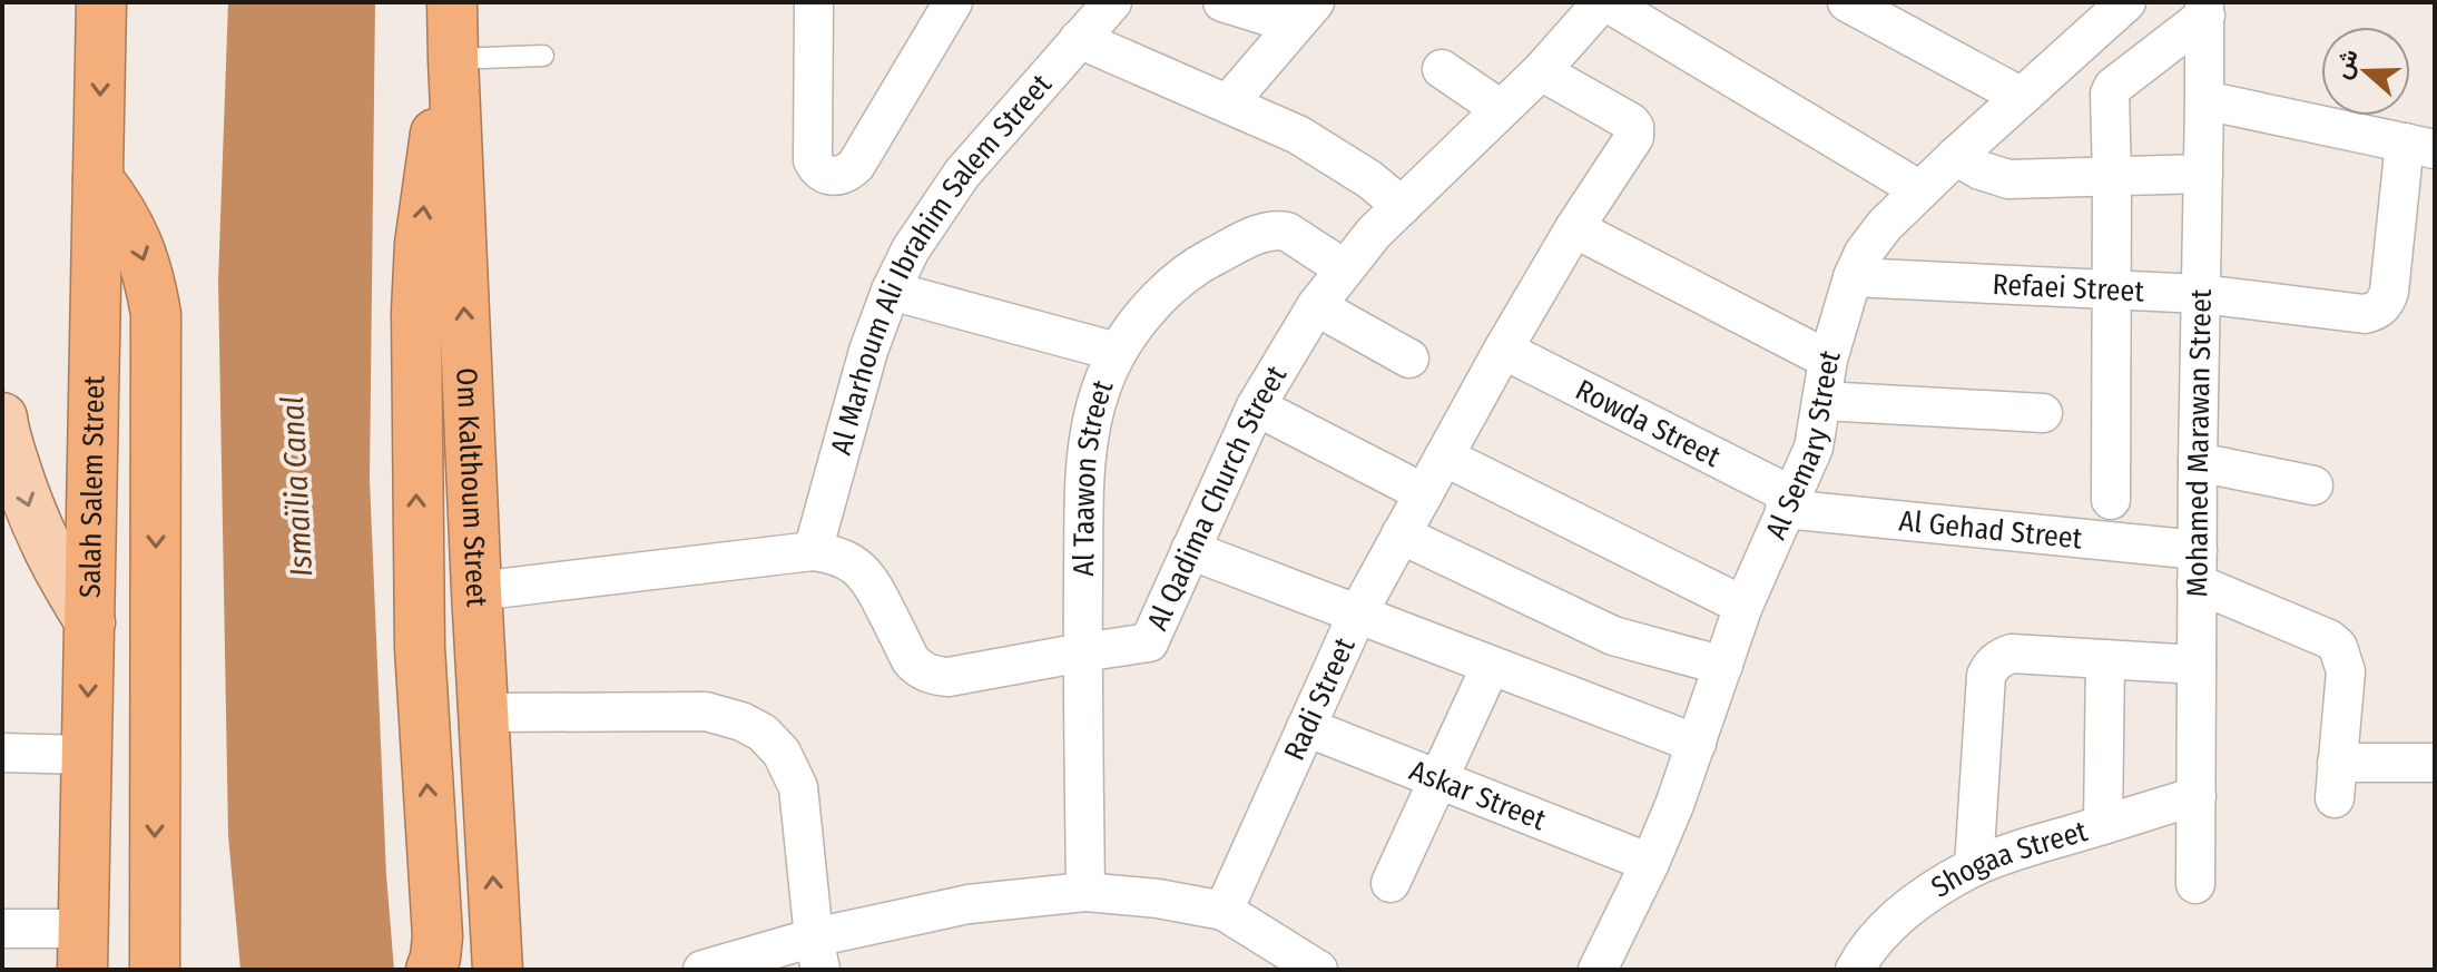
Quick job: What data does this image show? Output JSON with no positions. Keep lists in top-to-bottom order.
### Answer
{
  "streets": {
    "highway": ["Salah Salem Street", "Om Kalthoum Street"],
    "street": [
      "Al Marhoum Ali Ibrahim Salem Street",
      "Refaei Street",
      "Rowda Street",
      "Mohamed Marawan Street",
      "Al Semary Street",
      "Al Taawon Street",
      "Al Qadima Church Street",
      "Al Gehad Street",
      "Radi Street",
      "Askar Street",
      "Shogaa Street"
    ]
  },
  "crossings": [
    ["Al Marhoum Ali Ibrahim Salem Street", "Al Qadima Church Street"],
    ["Refaei Street", "Mohamed Marawan Street"],
    ["Refaei Street", "Al Semary Street"],
    ["Rowda Street", "Al Semary Street"],
    ["Rowda Street", "Al Gehad Street"],
    ["Rowda Street", "Radi Street"],
    ["Mohamed Marawan Street", "Al Gehad Street"],
    ["Mohamed Marawan Street", "Shogaa Street"],
    ["Al Semary Street", "Al Gehad Street"],
    ["Al Semary Street", "Askar Street"],
    ["Al Taawon Street", "Al Qadima Church Street"],
    ["Om Kalthoum Street", "Al Qadima Church Street"],
    ["Al Qadima Church Street", "Radi Street"],
    ["Radi Street", "Askar Street"]
  ],
  "water": ["Ismaïlia Canal"],
  "north": "left"
}
